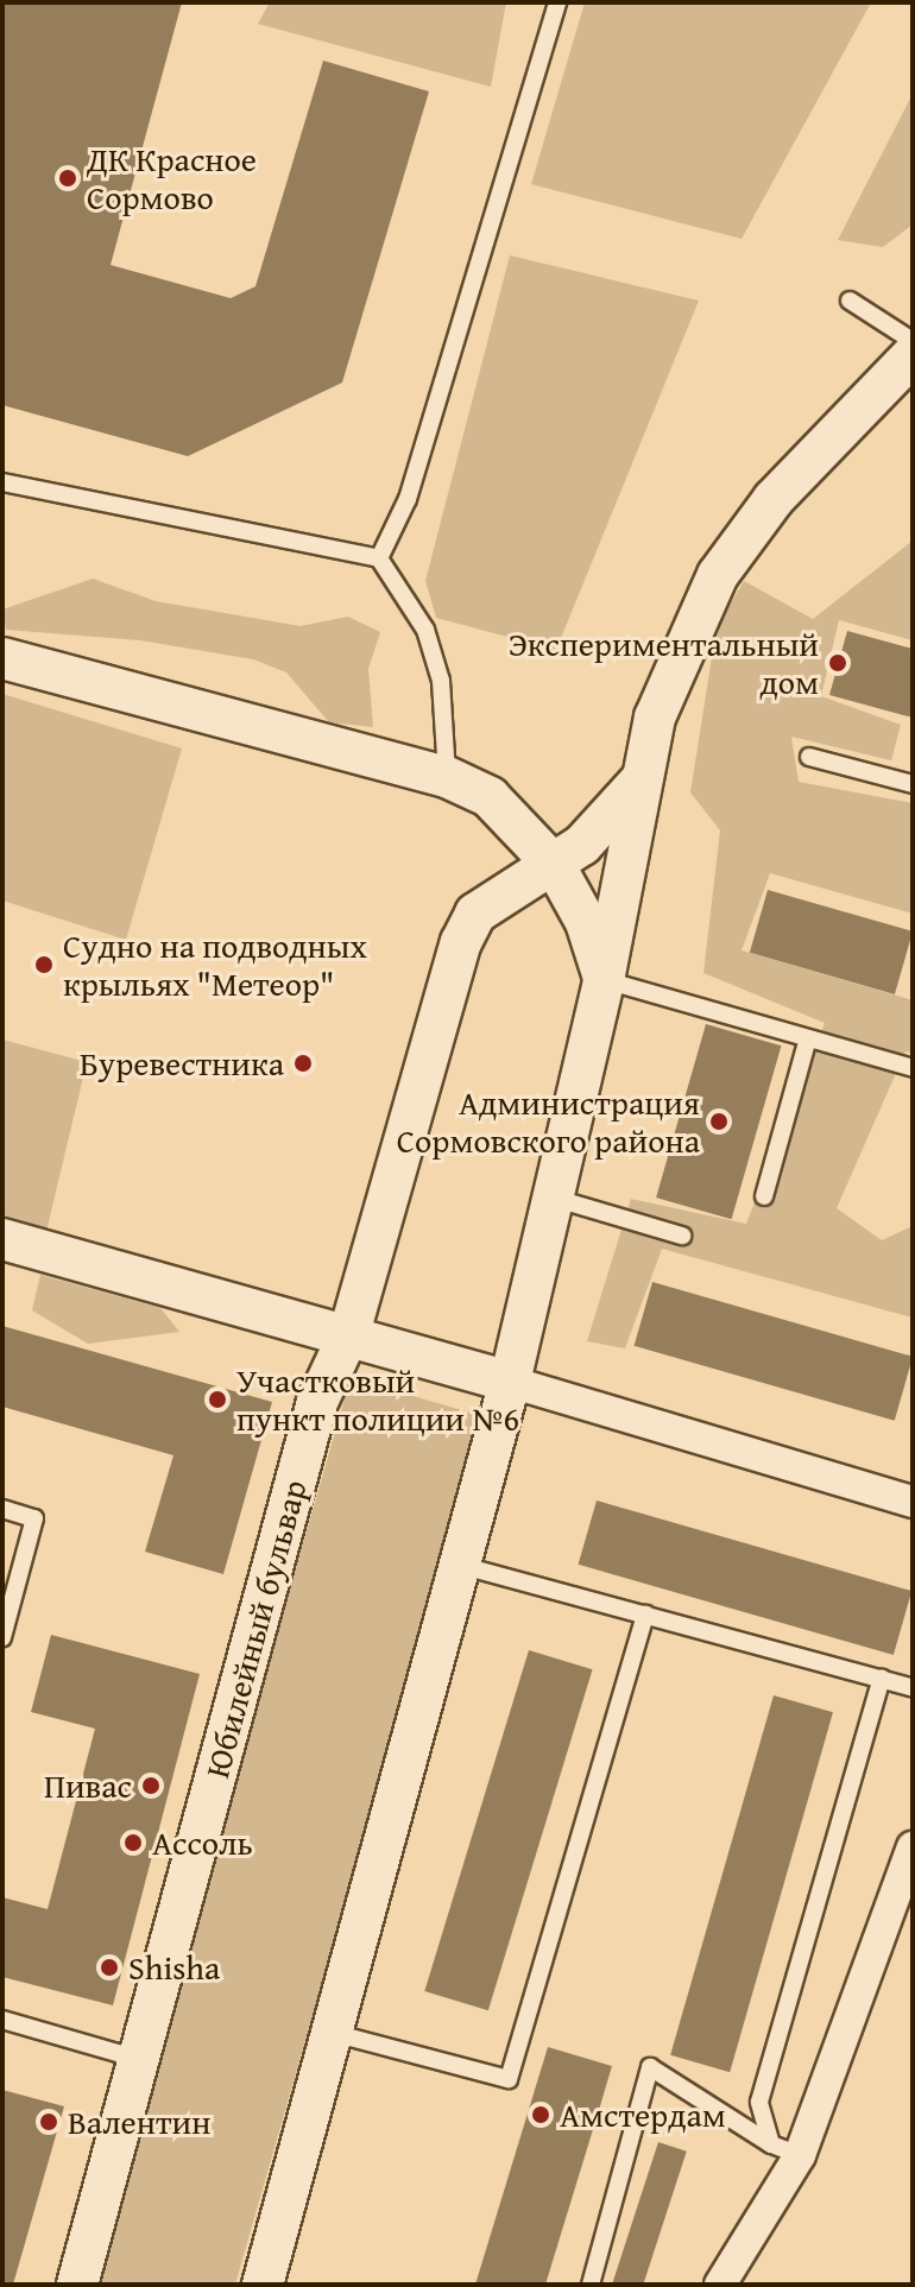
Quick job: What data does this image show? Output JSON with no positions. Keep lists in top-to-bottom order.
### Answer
{
  "streets": {
    "street": ["Юбилейный бульвар"]
  },
  "places": [
    "ДК Красное Сормово",
    "Экспериментальный дом",
    "Судно на подводных крыльях \"Метеор\"",
    "Буревестника",
    "Администрация Сормовского района",
    "Участковый пункт полиции №6",
    "Пивас",
    "Ассоль",
    "Shisha",
    "Амстердам",
    "Валентин"
  ]
}
